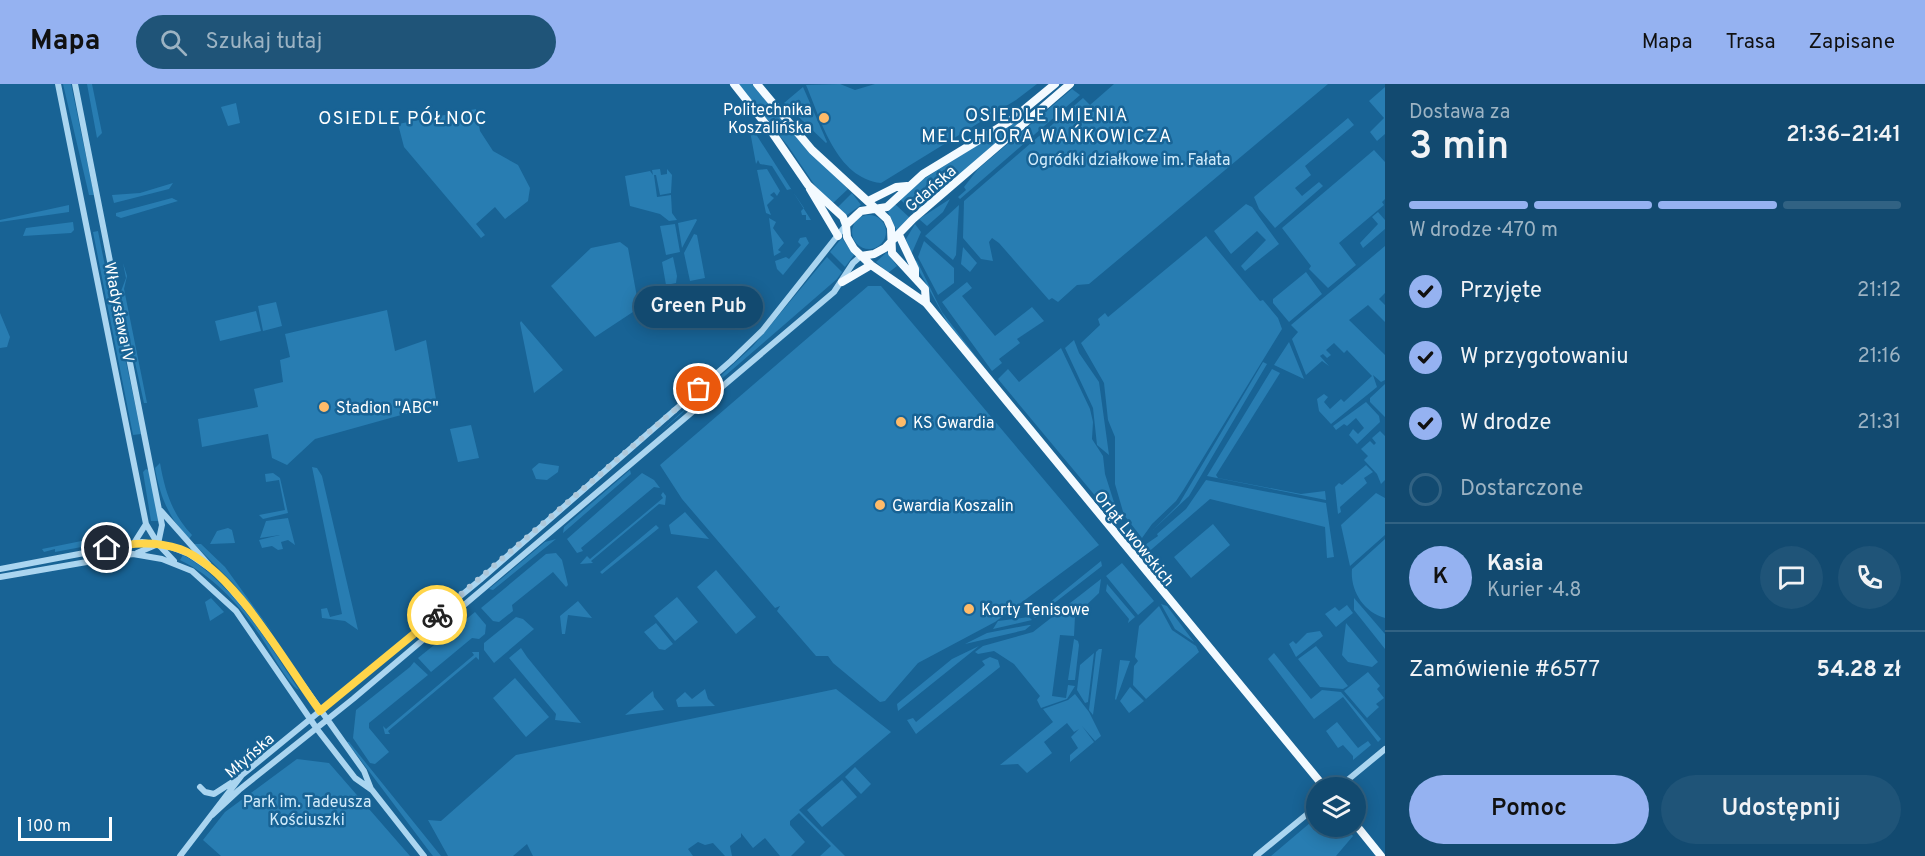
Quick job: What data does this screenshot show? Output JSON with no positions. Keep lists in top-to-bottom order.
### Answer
{
  "streets": {
    "main road": ["Gdańska", "Orląt Lwowskich"],
    "street": ["Władysława IV", "Młyńska"]
  },
  "crossings": [
    ["Gdańska", "Orląt Lwowskich"],
    ["Gdańska", "Młyńska"],
    ["Orląt Lwowskich", "Młyńska"]
  ],
  "districts": ["OSIEDLE IMIENIA MELCHIORA WAŃKOWICZA", "OSIEDLE PÓŁNOC"],
  "parks": ["Ogródki działkowe im. Fałata", "Park im. Tadeusza Kościuszki"],
  "places": [
    "Politechnika Koszalińska",
    "Green Pub",
    "Stadion \"ABC\"",
    "KS Gwardia",
    "Gwardia Koszalin",
    "Korty Tenisowe"
  ],
  "scale_bar": "100 m",
  "page": {
    "header": "Mapa",
    "search": "Szukaj tutaj",
    "nav": ["Mapa", "Trasa", "Zapisane"],
    "heading": ["3 min", "Dostawa za", "21:36–21:41"],
    "panel": [
      "Kasia",
      "Kurier · 4.8",
      "Zamówienie #6577",
      "54.28 zł"
    ],
    "bar": "W drodze · 470 m",
    "list": [
      ["Przyjęte", "21:12"],
      ["W przygotowaniu", "21:16"],
      ["W drodze", "21:31"],
      "Dostarczone"
    ],
    "bubble": "Green Pub",
    "round": "K",
    "buttons": ["Pomoc", "Udostępnij"],
    "scale": "100 m"
  }
}
